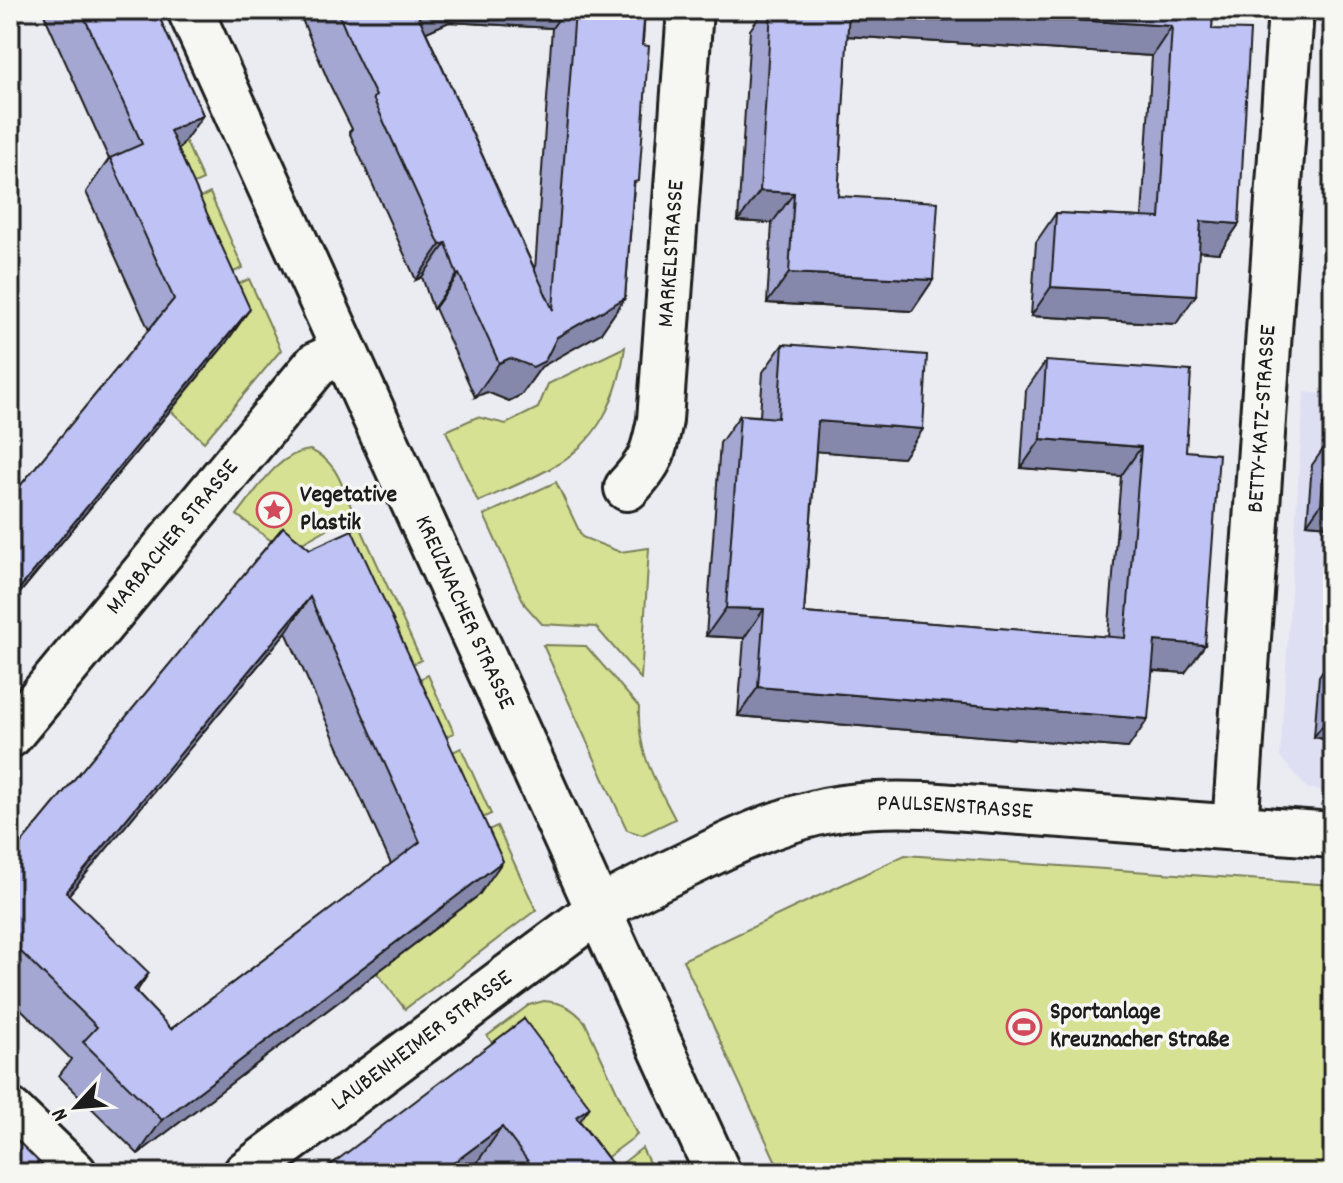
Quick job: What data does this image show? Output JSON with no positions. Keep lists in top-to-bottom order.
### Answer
{
  "streets": {
    "street": [
      "MARKELSTRASSE",
      "BETTY-KATZ-STRASSE",
      "MARBACHER STRASSE",
      "KREUZNACHER STRASSE",
      "PAULSENSTRASSE",
      "LAUBENHEIMER STRASSE"
    ]
  },
  "crossings": [
    ["BETTY-KATZ-STRASSE", "PAULSENSTRASSE"],
    ["MARBACHER STRASSE", "KREUZNACHER STRASSE"],
    ["KREUZNACHER STRASSE", "PAULSENSTRASSE"],
    ["KREUZNACHER STRASSE", "LAUBENHEIMER STRASSE"],
    ["PAULSENSTRASSE", "LAUBENHEIMER STRASSE"]
  ],
  "places": {
    "place": ["Vegetative Plastik"],
    "sports": ["Sportanlage Kreuznacher Straße"]
  },
  "north": "bottom left"
}
